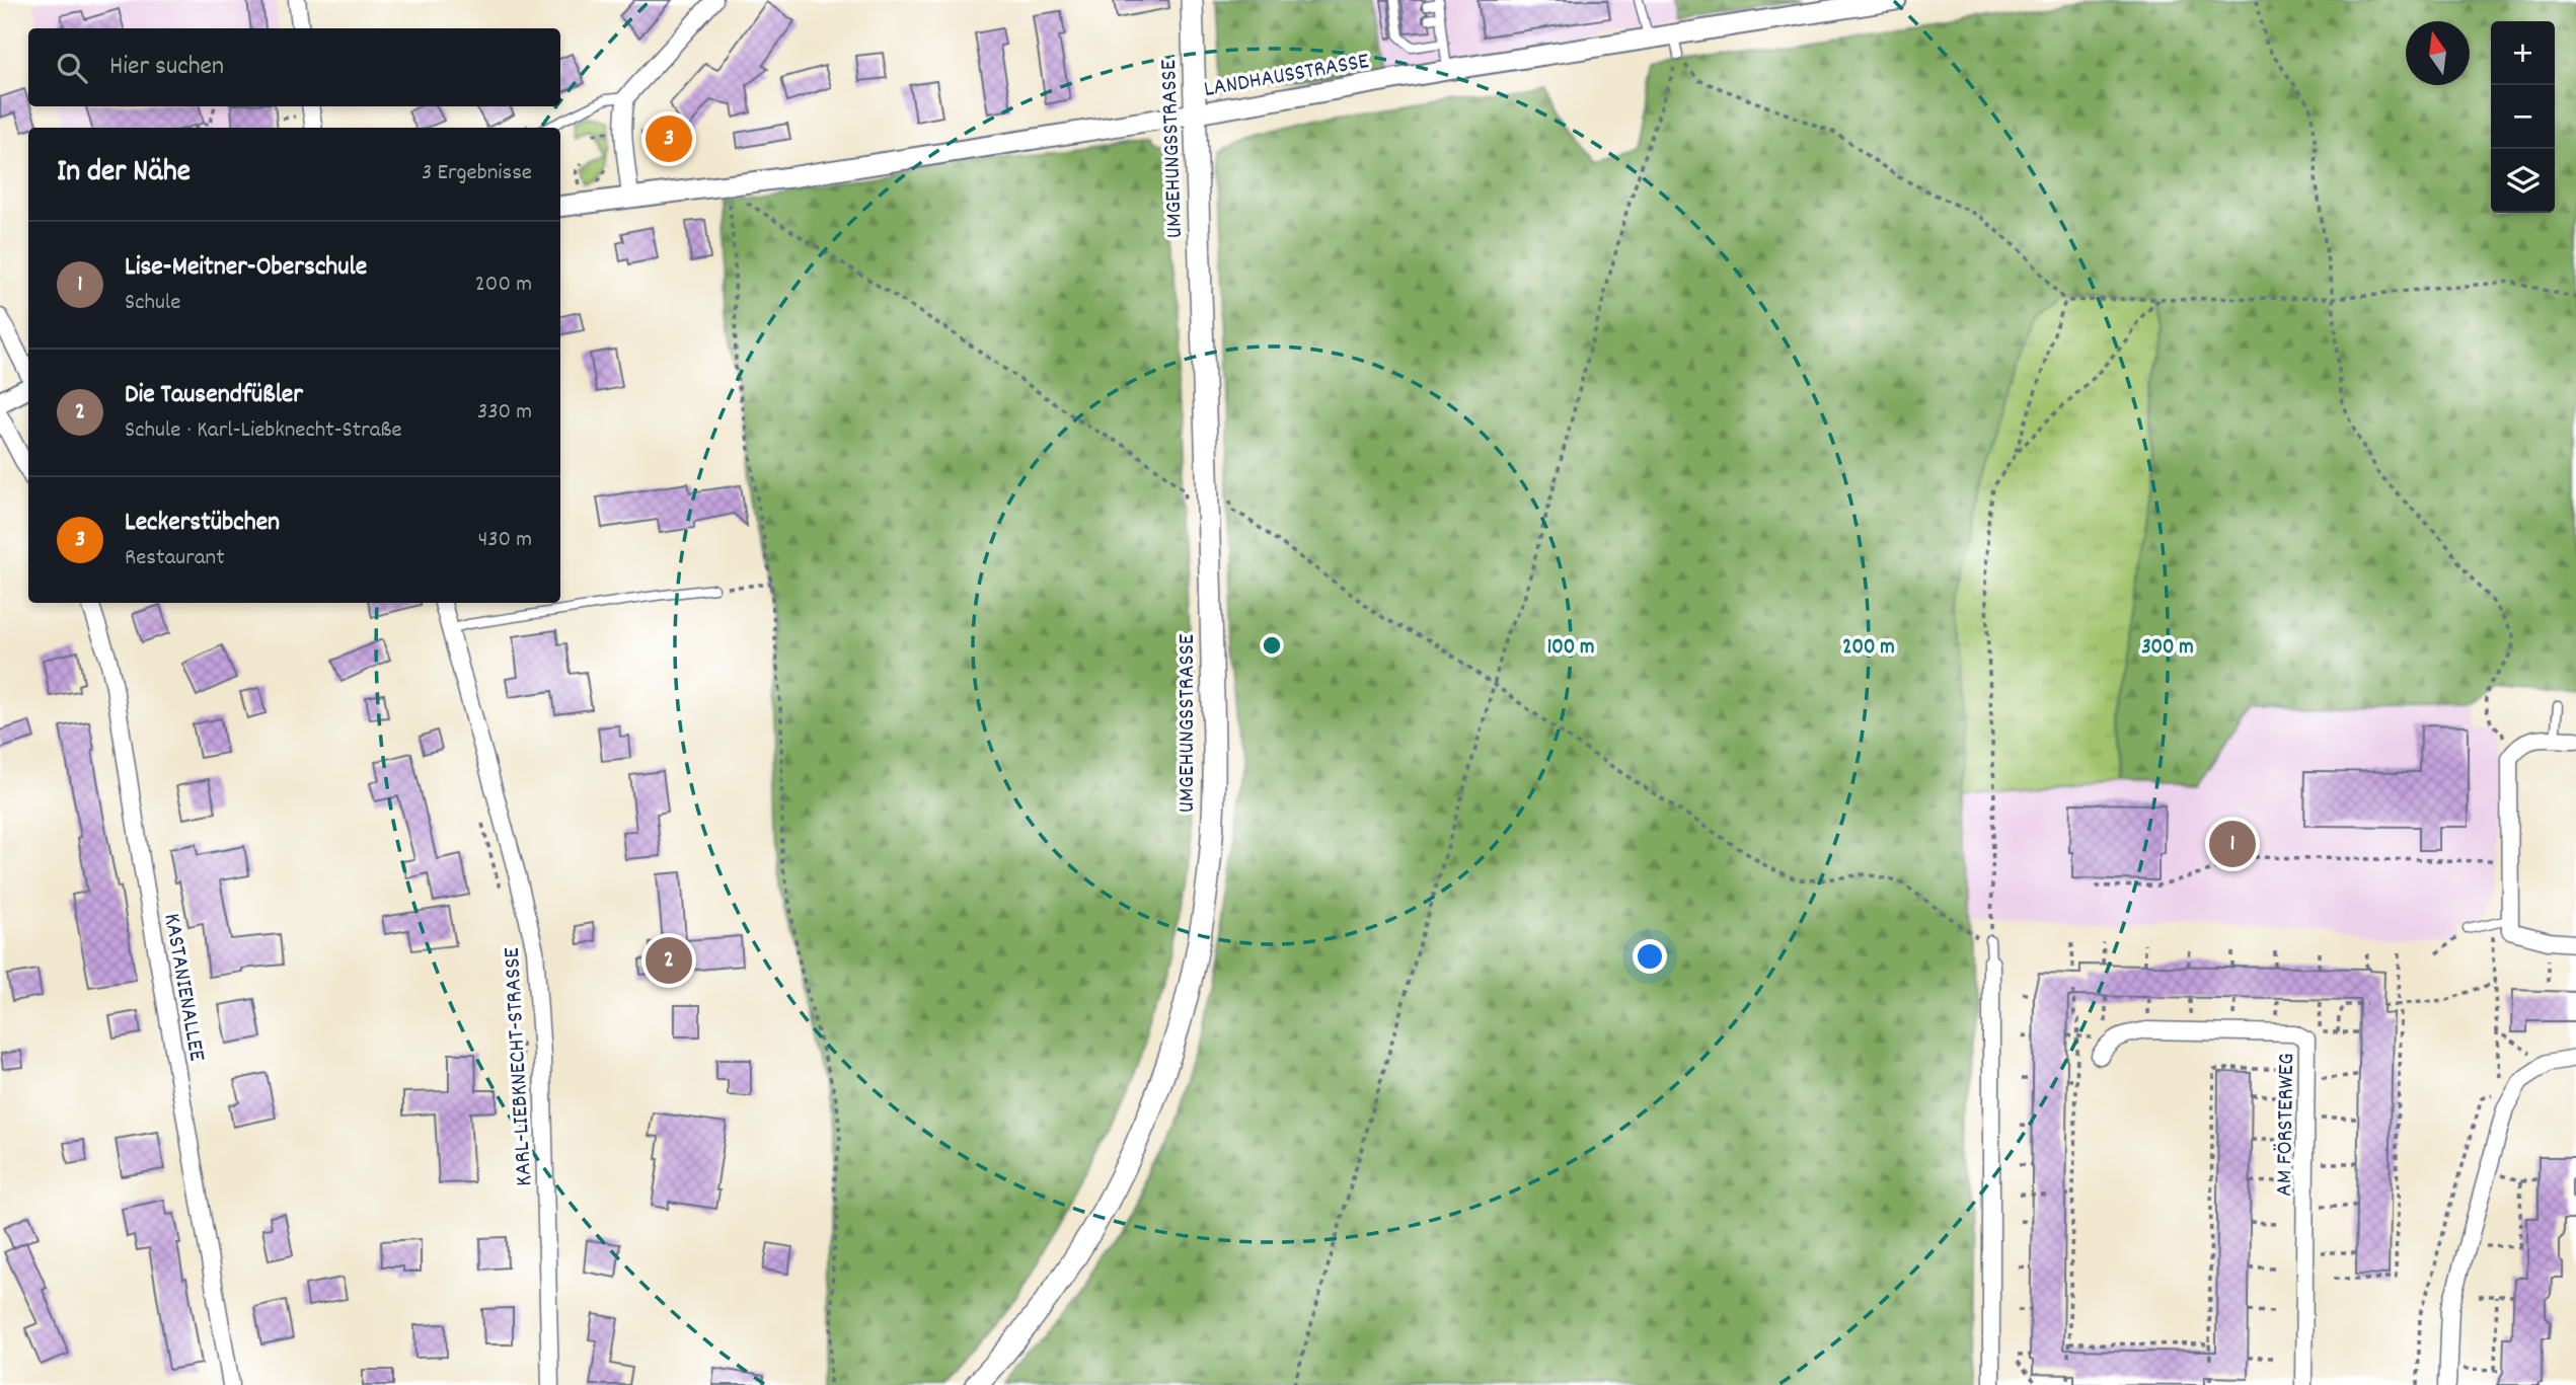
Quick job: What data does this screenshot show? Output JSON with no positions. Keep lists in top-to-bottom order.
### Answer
{
  "streets": {
    "main road": ["UMGEHUNGSSTRASSE"],
    "street": [
      "LANDHAUSSTRASSE",
      "KASTANIENALLEE",
      "KARL-LIEBKNECHT-STRASSE",
      "AM FÖRSTERWEG"
    ]
  },
  "crossings": [
    ["LANDHAUSSTRASSE", "UMGEHUNGSSTRASSE"]
  ],
  "north": "top",
  "page": {
    "map_buttons": ["+", "−"],
    "search": "Hier suchen",
    "pins": ["3", "1", "2"],
    "heading": ["In der Nähe", "3 Ergebnisse"],
    "list": [
      {
        "mark": "1",
        "name": "Lise-Meitner-Oberschule",
        "note": "Schule",
        "value": "200 m"
      },
      {
        "mark": "2",
        "name": "Die Tausendfüßler",
        "note": "Schule · Karl-Liebknecht-Straße",
        "value": "330 m"
      },
      {
        "mark": "3",
        "name": "Leckerstübchen",
        "note": "Restaurant",
        "value": "430 m"
      }
    ]
  },
  "rings": ["100 m", "200 m", "300 m"]
}
